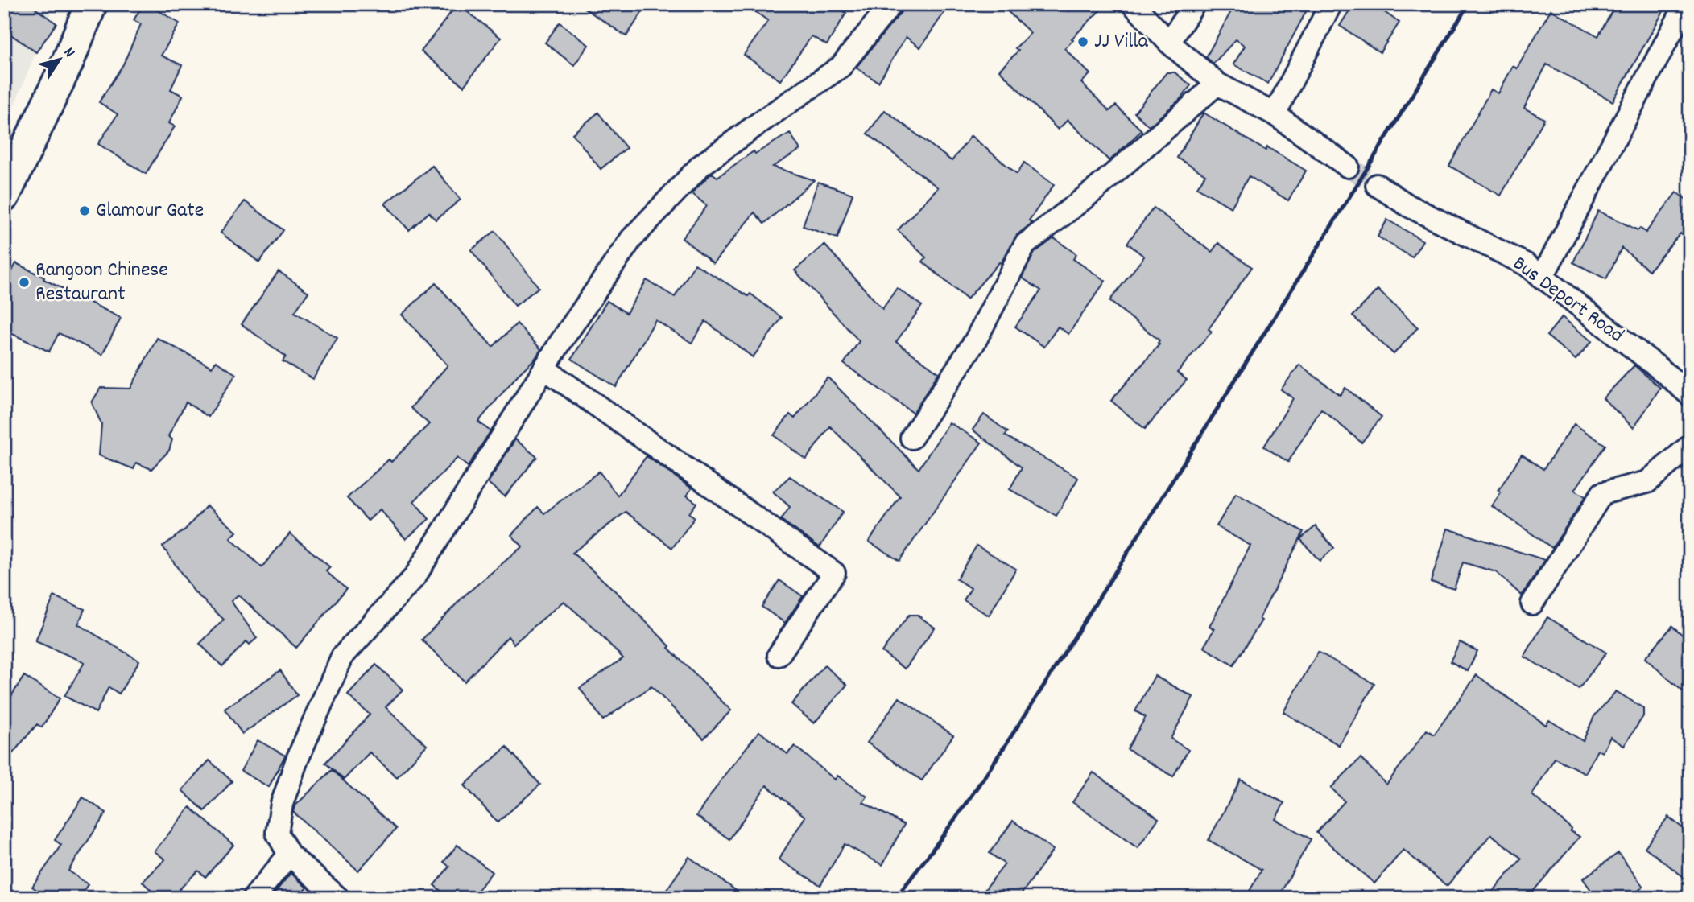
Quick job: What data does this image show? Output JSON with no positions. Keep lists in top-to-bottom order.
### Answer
{
  "streets": {
    "street": ["Bus Deport Road"]
  },
  "places": ["JJ Villa", "Glamour Gate", "Rangoon Chinese Restaurant"],
  "north": "top right"
}
